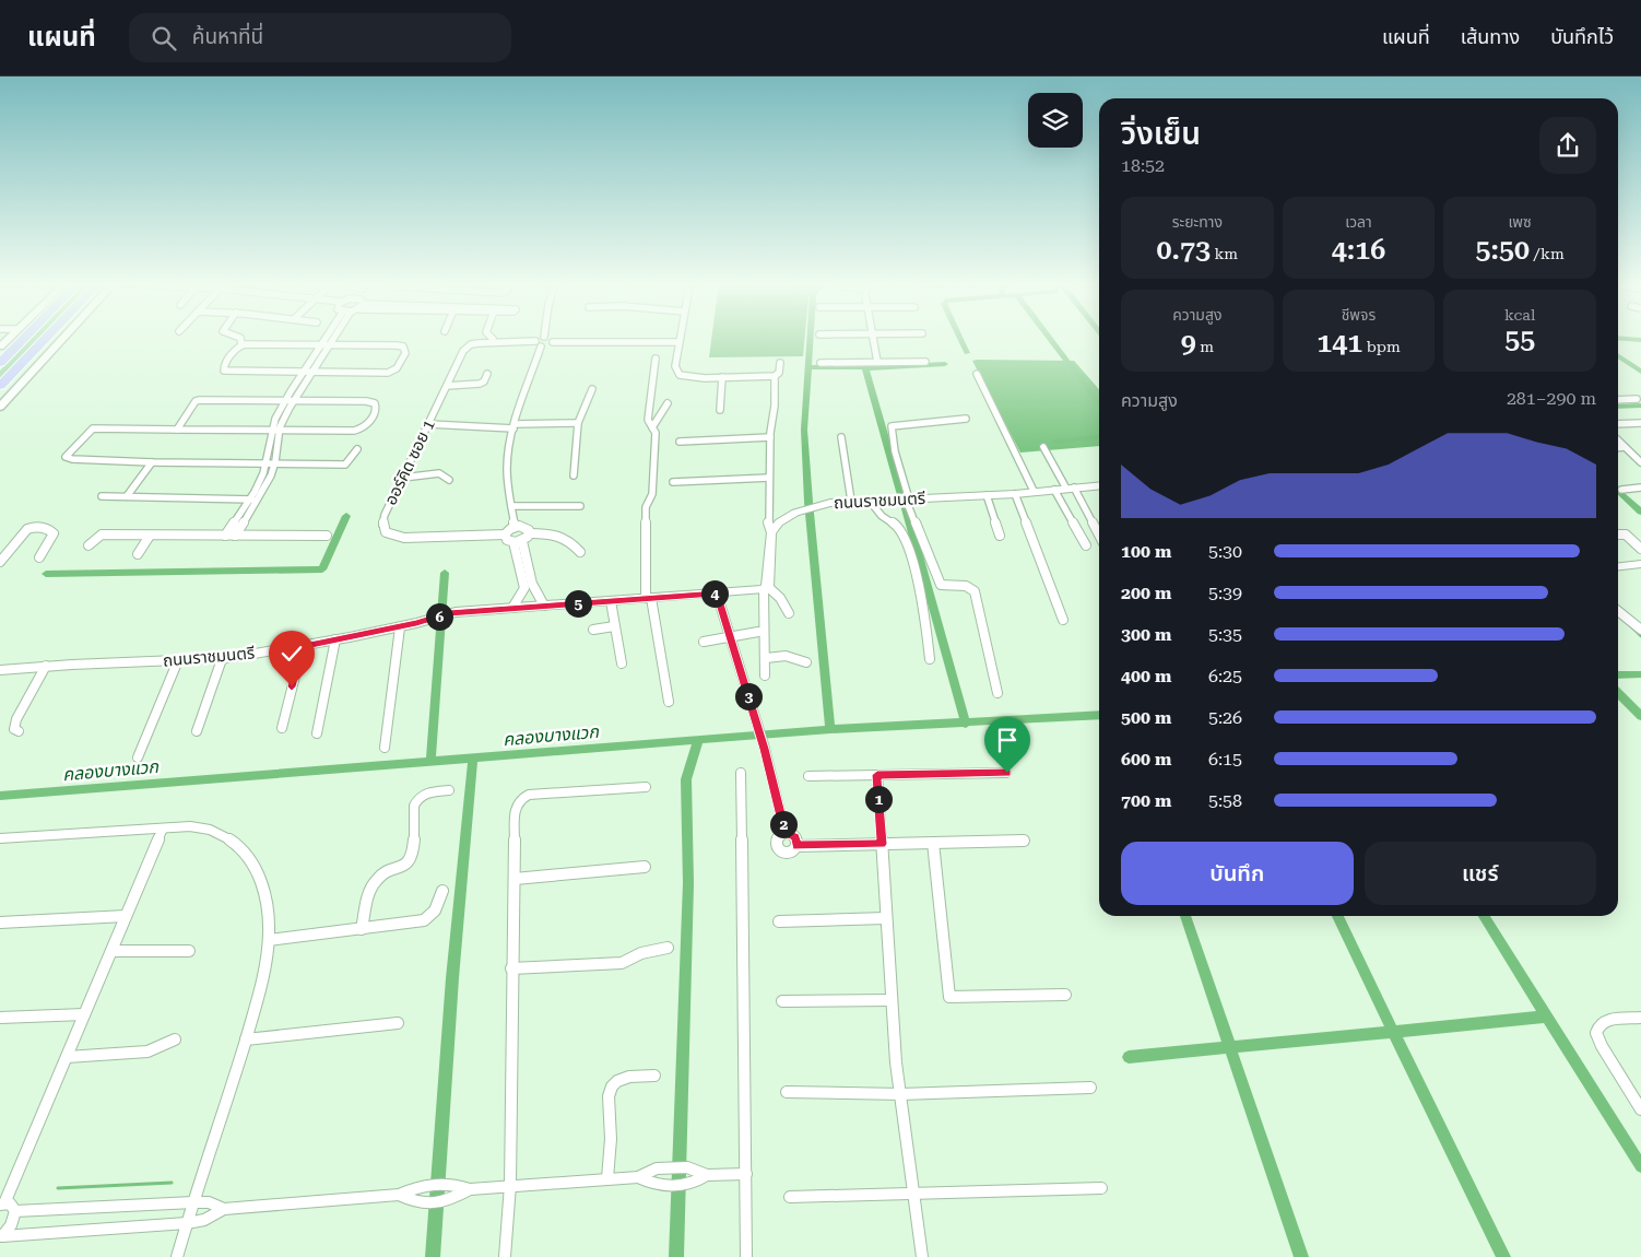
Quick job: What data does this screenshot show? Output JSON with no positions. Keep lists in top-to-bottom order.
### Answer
{
  "streets": {
    "street": ["ออร์คิด ซอย 1", "ถนนราชมนตรี"]
  },
  "water": ["คลองบางแวก"],
  "page": {
    "header": "แผนที่",
    "search": "ค้นหาที่นี่",
    "nav": ["แผนที่", "เส้นทาง", "บันทึกไว้"],
    "heading": ["วิ่งเย็น", "18:52"],
    "stats": [
      ["ระยะทาง", "0.73 km"],
      ["เวลา", "4:16"],
      ["เพซ", "5:50 /km"],
      ["ความสูง", "9 m"],
      ["ชีพจร", "141 bpm"],
      ["kcal", "55"]
    ],
    "chart": ["ความสูง", "281–290 m"],
    "list": [
      {
        "name": "100 m",
        "note": "5:30"
      },
      {
        "name": "200 m",
        "note": "5:39"
      },
      {
        "name": "300 m",
        "note": "5:35"
      },
      {
        "name": "400 m",
        "note": "6:25"
      },
      {
        "name": "500 m",
        "note": "5:26"
      },
      {
        "name": "600 m",
        "note": "6:15"
      },
      {
        "name": "700 m",
        "note": "5:58"
      }
    ],
    "pins": [
      "4",
      "5",
      "6",
      "3",
      "1",
      "2"
    ],
    "buttons": ["บันทึก", "แชร์"]
  }
}
